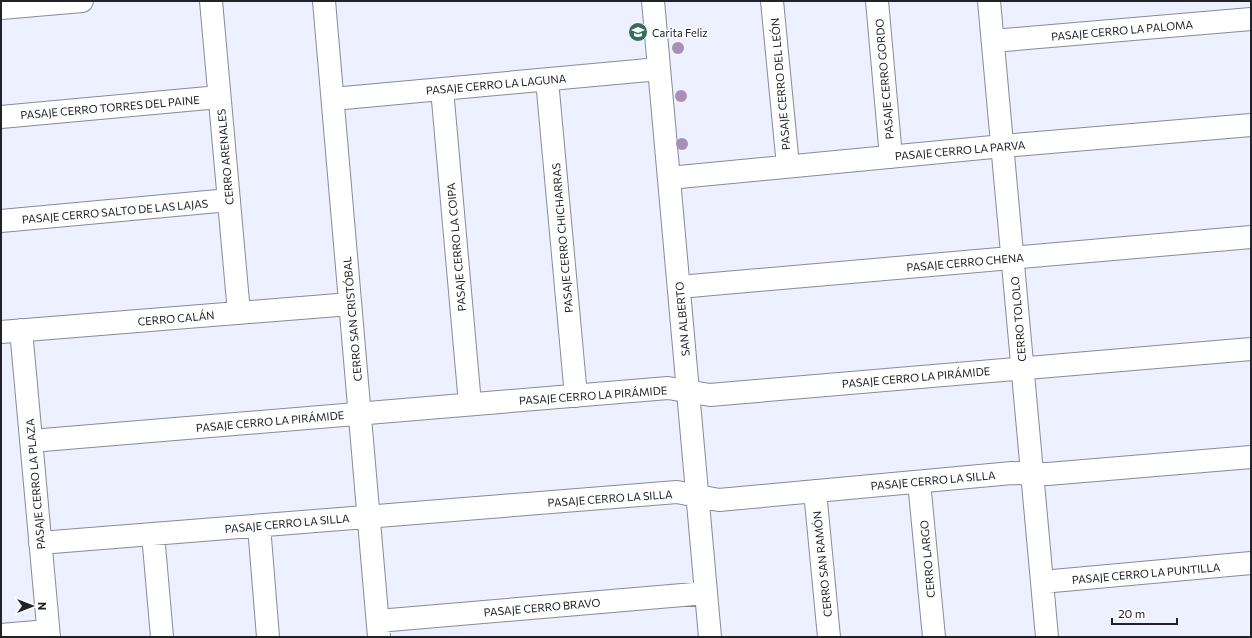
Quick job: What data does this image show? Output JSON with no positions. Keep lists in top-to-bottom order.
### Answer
{
  "streets": {
    "street": [
      "PASAJE CERRO LA PALOMA",
      "PASAJE CERRO GORDO",
      "PASAJE CERRO LA LAGUNA",
      "PASAJE CERRO DEL LEÓN",
      "PASAJE CERRO TORRES DEL PAINE",
      "PASAJE CERRO LA PARVA",
      "CERRO ARENALES",
      "PASAJE CERRO SALTO DE LAS LAJAS",
      "PASAJE CERRO CHICHARRAS",
      "PASAJE CERRO LA COIPA",
      "PASAJE CERRO CHENA",
      "CERRO CALÁN",
      "CERRO SAN CRISTÓBAL",
      "SAN ALBERTO",
      "CERRO TOLOLO",
      "PASAJE CERRO LA PIRÁMIDE",
      "PASAJE CERRO LA SILLA",
      "PASAJE CERRO LA PLAZA",
      "CERRO LARGO",
      "CERRO SAN RAMÓN",
      "PASAJE CERRO LA PUNTILLA",
      "PASAJE CERRO BRAVO"
    ]
  },
  "crossings": [
    ["PASAJE CERRO LA PALOMA", "CERRO TOLOLO"],
    ["PASAJE CERRO GORDO", "PASAJE CERRO LA PARVA"],
    ["PASAJE CERRO LA LAGUNA", "PASAJE CERRO CHICHARRAS"],
    ["PASAJE CERRO LA LAGUNA", "PASAJE CERRO LA COIPA"],
    ["PASAJE CERRO LA LAGUNA", "CERRO SAN CRISTÓBAL"],
    ["PASAJE CERRO LA LAGUNA", "SAN ALBERTO"],
    ["PASAJE CERRO DEL LEÓN", "PASAJE CERRO LA PARVA"],
    ["PASAJE CERRO TORRES DEL PAINE", "CERRO ARENALES"],
    ["PASAJE CERRO LA PARVA", "SAN ALBERTO"],
    ["PASAJE CERRO LA PARVA", "CERRO TOLOLO"],
    ["CERRO ARENALES", "PASAJE CERRO SALTO DE LAS LAJAS"],
    ["CERRO ARENALES", "CERRO CALÁN"],
    ["PASAJE CERRO CHICHARRAS", "PASAJE CERRO LA PIRÁMIDE"],
    ["PASAJE CERRO LA COIPA", "PASAJE CERRO LA PIRÁMIDE"],
    ["PASAJE CERRO CHENA", "SAN ALBERTO"],
    ["PASAJE CERRO CHENA", "CERRO TOLOLO"],
    ["CERRO CALÁN", "CERRO SAN CRISTÓBAL"],
    ["CERRO CALÁN", "PASAJE CERRO LA PLAZA"],
    ["CERRO SAN CRISTÓBAL", "PASAJE CERRO LA PIRÁMIDE"],
    ["CERRO SAN CRISTÓBAL", "PASAJE CERRO LA SILLA"],
    ["CERRO SAN CRISTÓBAL", "PASAJE CERRO BRAVO"],
    ["SAN ALBERTO", "PASAJE CERRO LA PIRÁMIDE"],
    ["SAN ALBERTO", "PASAJE CERRO LA SILLA"],
    ["SAN ALBERTO", "PASAJE CERRO BRAVO"],
    ["CERRO TOLOLO", "PASAJE CERRO LA PIRÁMIDE"],
    ["CERRO TOLOLO", "PASAJE CERRO LA SILLA"],
    ["CERRO TOLOLO", "PASAJE CERRO LA PUNTILLA"],
    ["PASAJE CERRO LA PIRÁMIDE", "PASAJE CERRO LA PLAZA"],
    ["PASAJE CERRO LA SILLA", "PASAJE CERRO LA PLAZA"],
    ["PASAJE CERRO LA SILLA", "CERRO LARGO"],
    ["PASAJE CERRO LA SILLA", "CERRO SAN RAMÓN"]
  ],
  "places": {
    "school or university": ["Carita Feliz"]
  },
  "scale_bar": "20 m",
  "north": "right"
}
